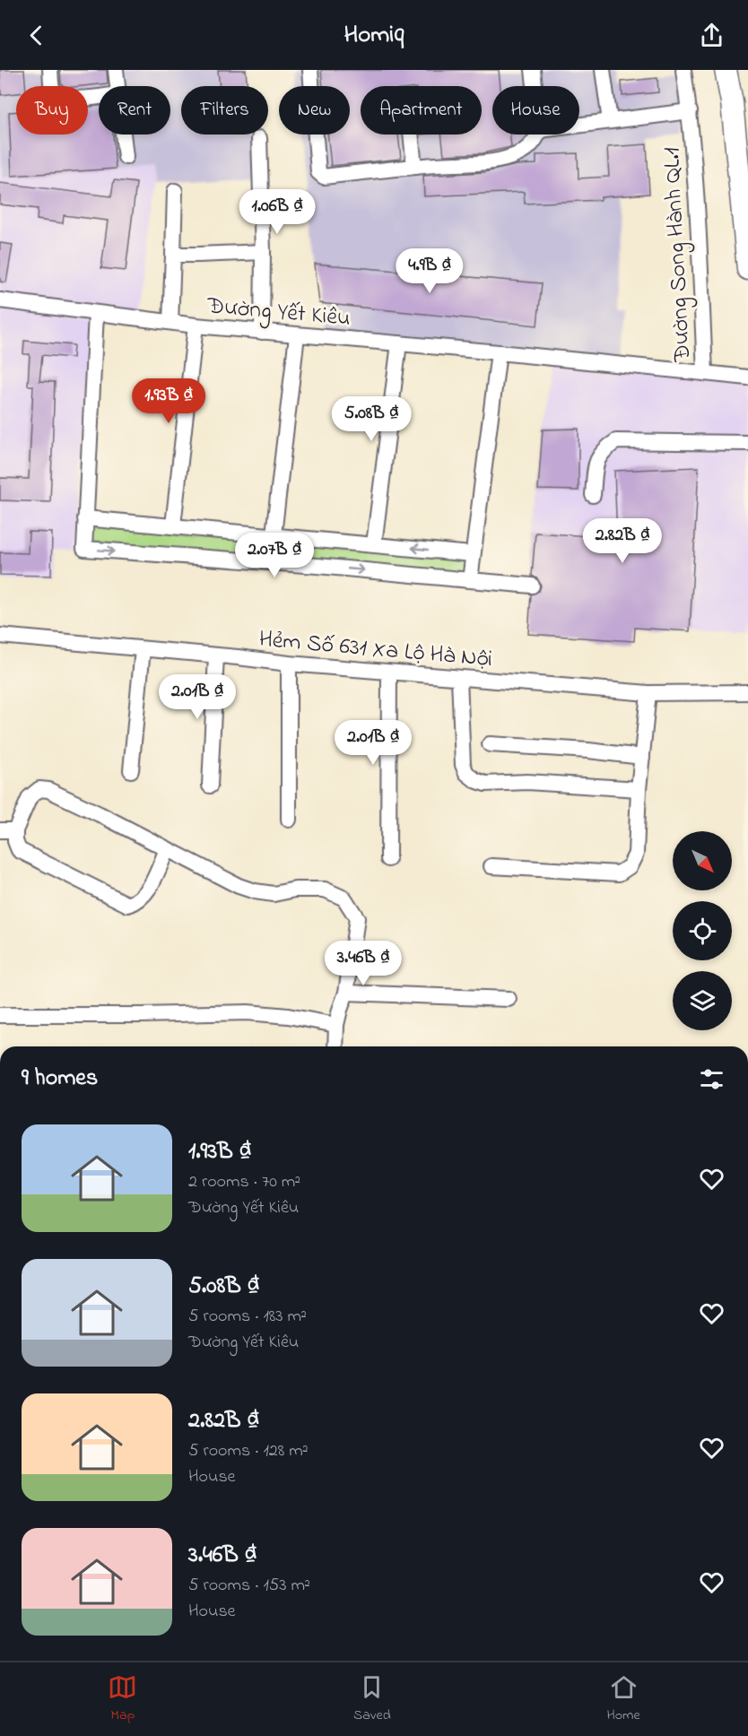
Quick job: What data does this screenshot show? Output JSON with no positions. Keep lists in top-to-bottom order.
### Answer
{
  "streets": {
    "street": ["Đường Song Hành QL.1", "Đường Yết Kiêu", "Hẻm Số 631 Xa Lộ Hà Nội"]
  },
  "crossings": [
    ["Đường Song Hành QL.1", "Đường Yết Kiêu"]
  ],
  "north": "bottom right",
  "page": {
    "header": "Homiq",
    "chip": [
      "Buy",
      "Rent",
      "Filters",
      "New",
      "Apartment",
      "House"
    ],
    "price": [
      "1.06B ₫",
      "4.9B ₫",
      "1.93B ₫",
      "5.08B ₫",
      "2.82B ₫",
      "2.07B ₫",
      "2.01B ₫",
      "2.01B ₫",
      "3.46B ₫"
    ],
    "heading": "9 homes",
    "list": [
      {
        "name": "1.93B ₫",
        "note": "2 rooms · 70 m² · Đường Yết Kiêu"
      },
      {
        "name": "5.08B ₫",
        "note": "5 rooms · 183 m² · Đường Yết Kiêu"
      },
      {
        "name": "2.82B ₫",
        "note": "5 rooms · 128 m² · House"
      },
      {
        "name": "3.46B ₫",
        "note": "5 rooms · 153 m² · House"
      }
    ],
    "tabs": ["Map", "Saved", "Home"]
  }
}
